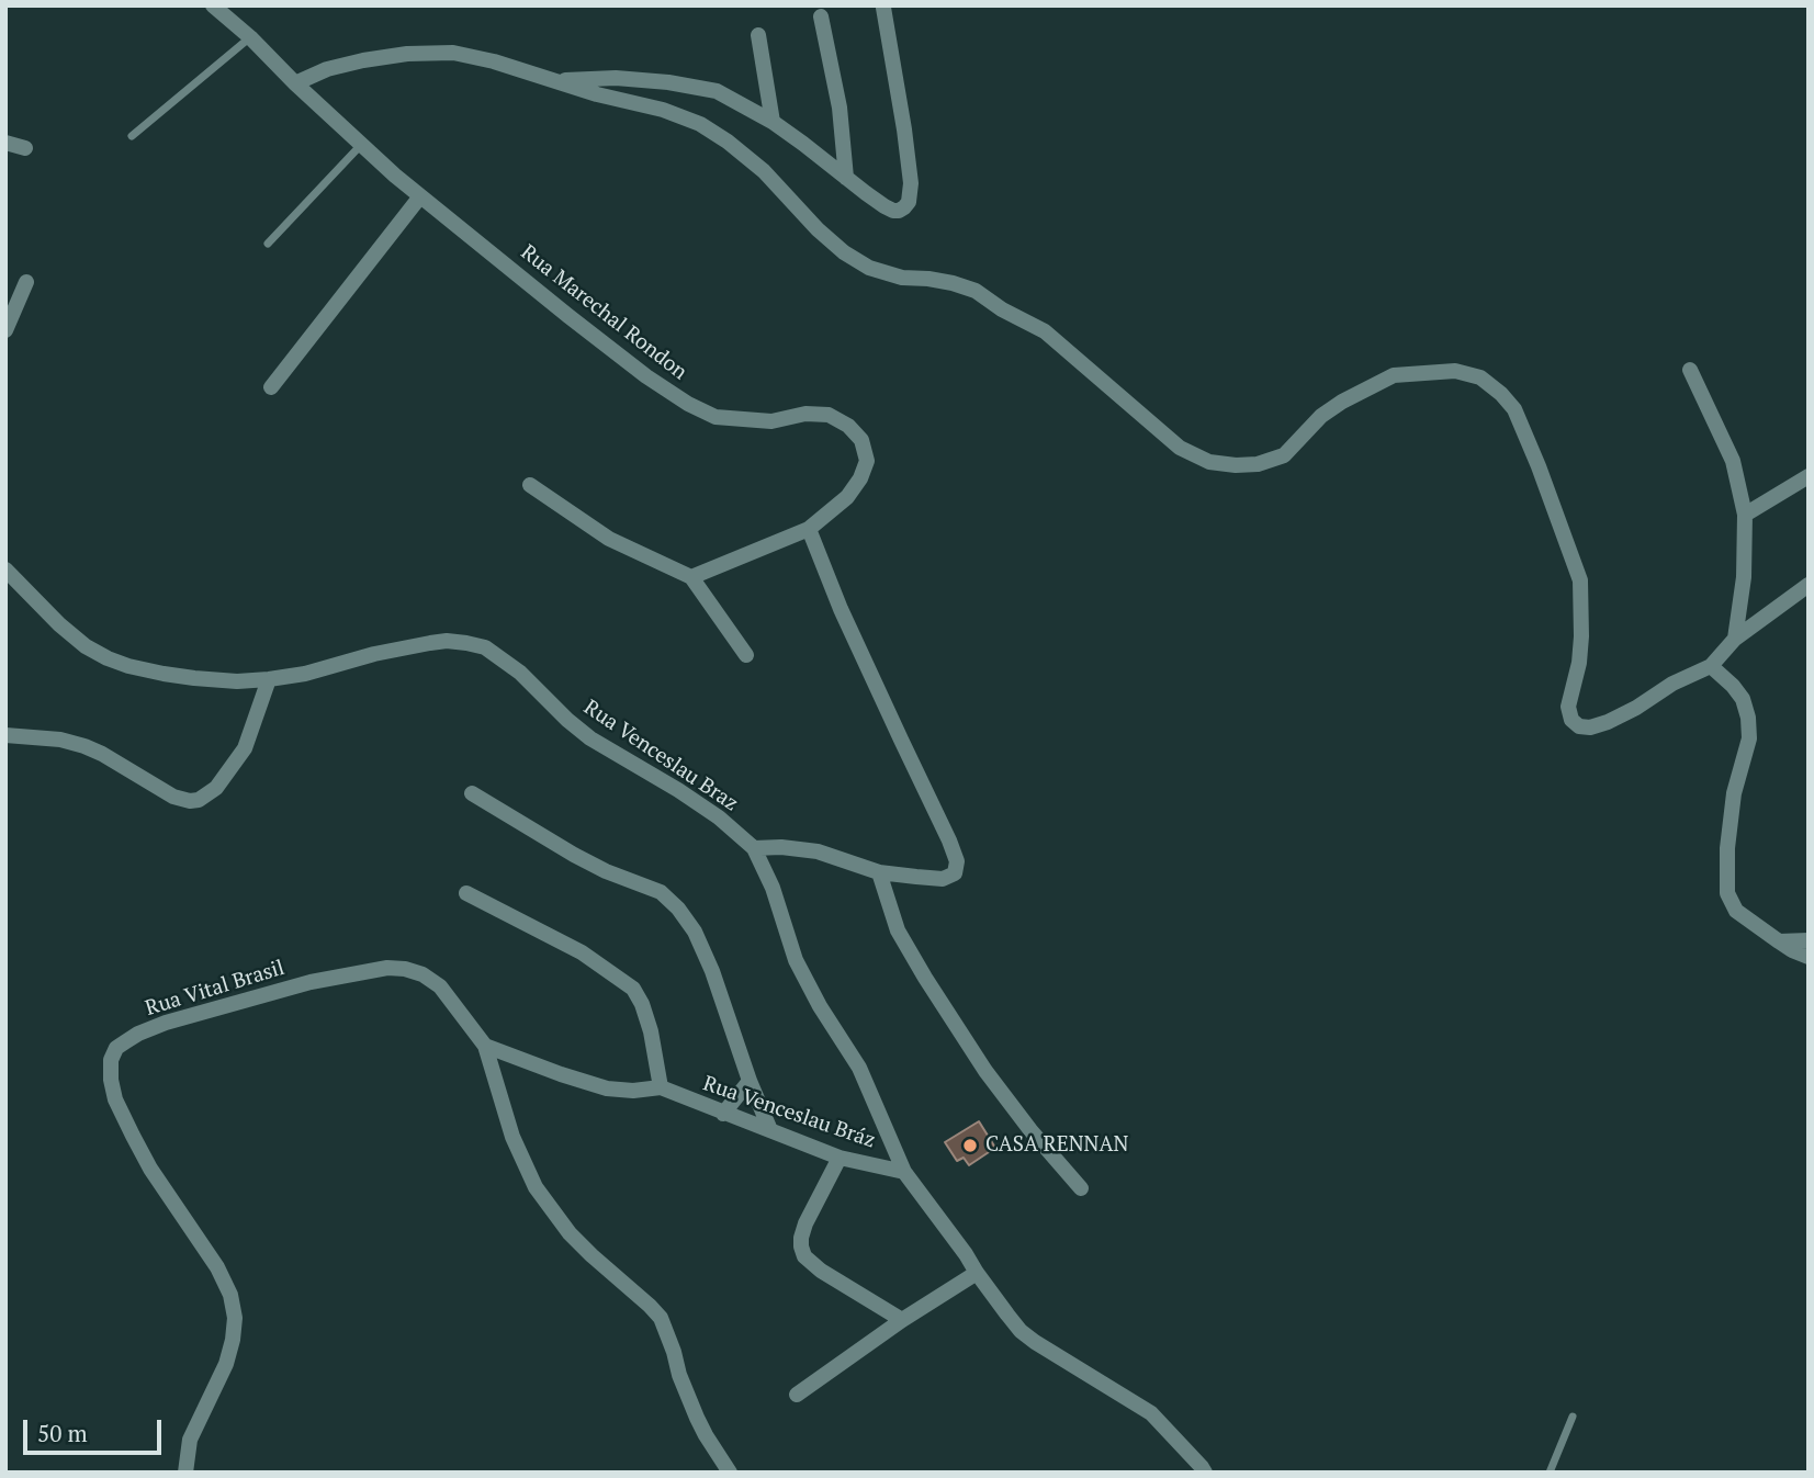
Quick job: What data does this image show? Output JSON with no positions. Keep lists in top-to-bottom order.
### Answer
{
  "streets": {
    "street": [
      "Rua Marechal Rondon",
      "Rua Venceslau Braz",
      "Rua Vital Brasil",
      "Rua Venceslau Bráz"
    ]
  },
  "crossings": [
    ["Rua Venceslau Braz", "Rua Venceslau Bráz"]
  ],
  "places": ["CASA RENNAN"],
  "scale_bar": "50 m"
}
